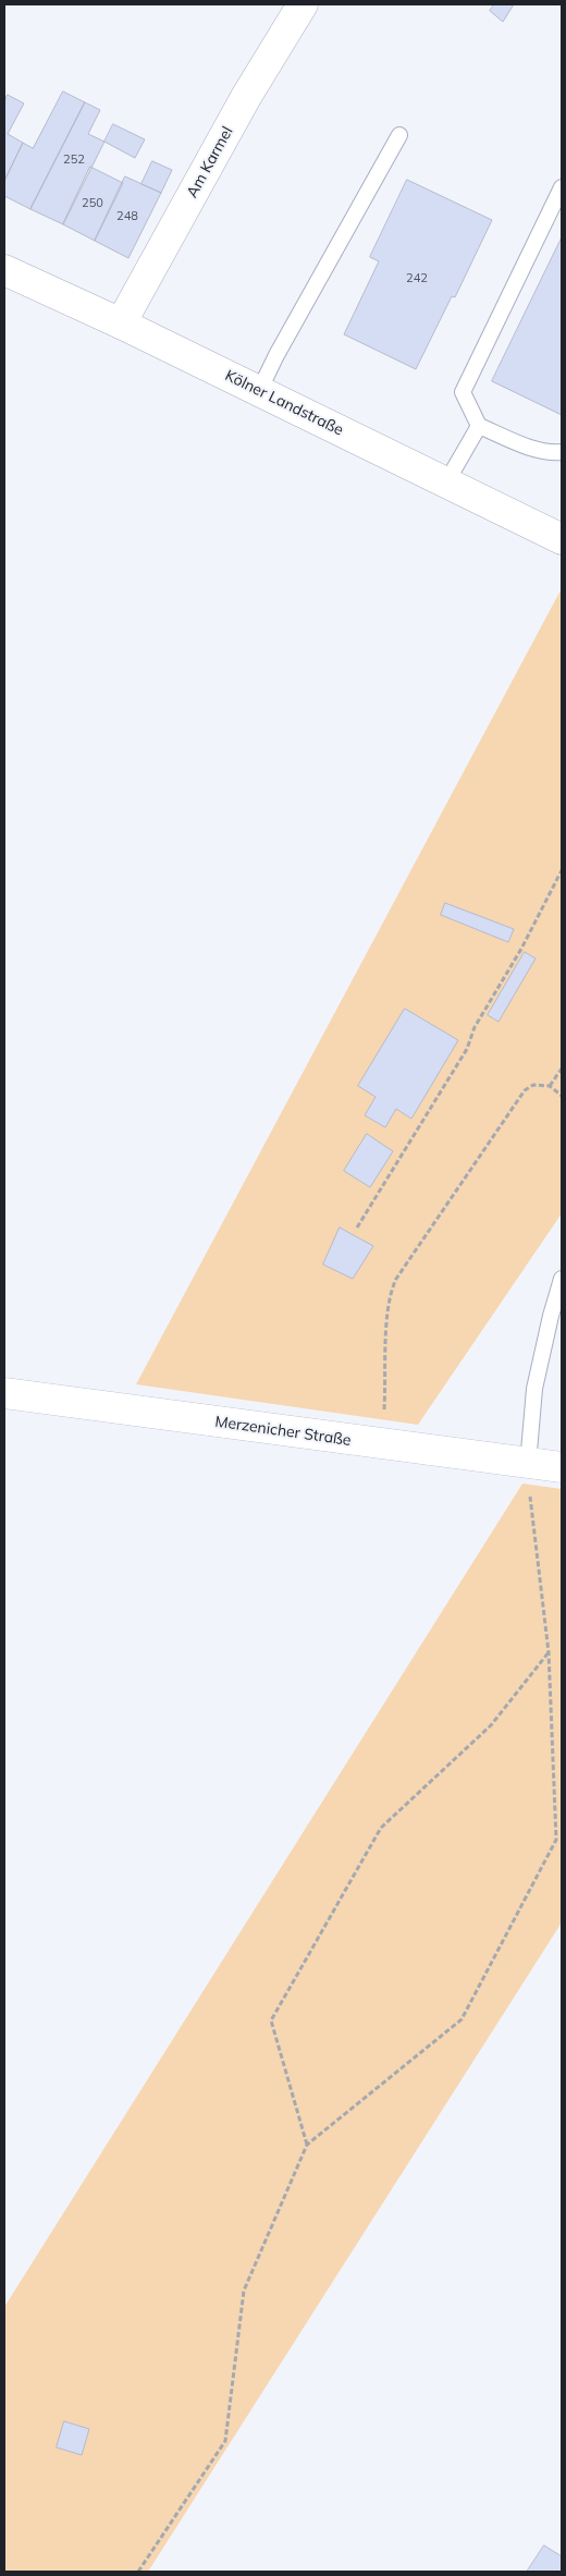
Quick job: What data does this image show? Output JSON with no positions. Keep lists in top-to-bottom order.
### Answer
{
  "streets": {
    "street": ["Am Karmel", "Kölner Landstraße", "Merzenicher Straße"]
  },
  "crossings": [
    ["Am Karmel", "Kölner Landstraße"]
  ],
  "house_numbers": [
    "252",
    "250",
    "248",
    "242"
  ]
}
